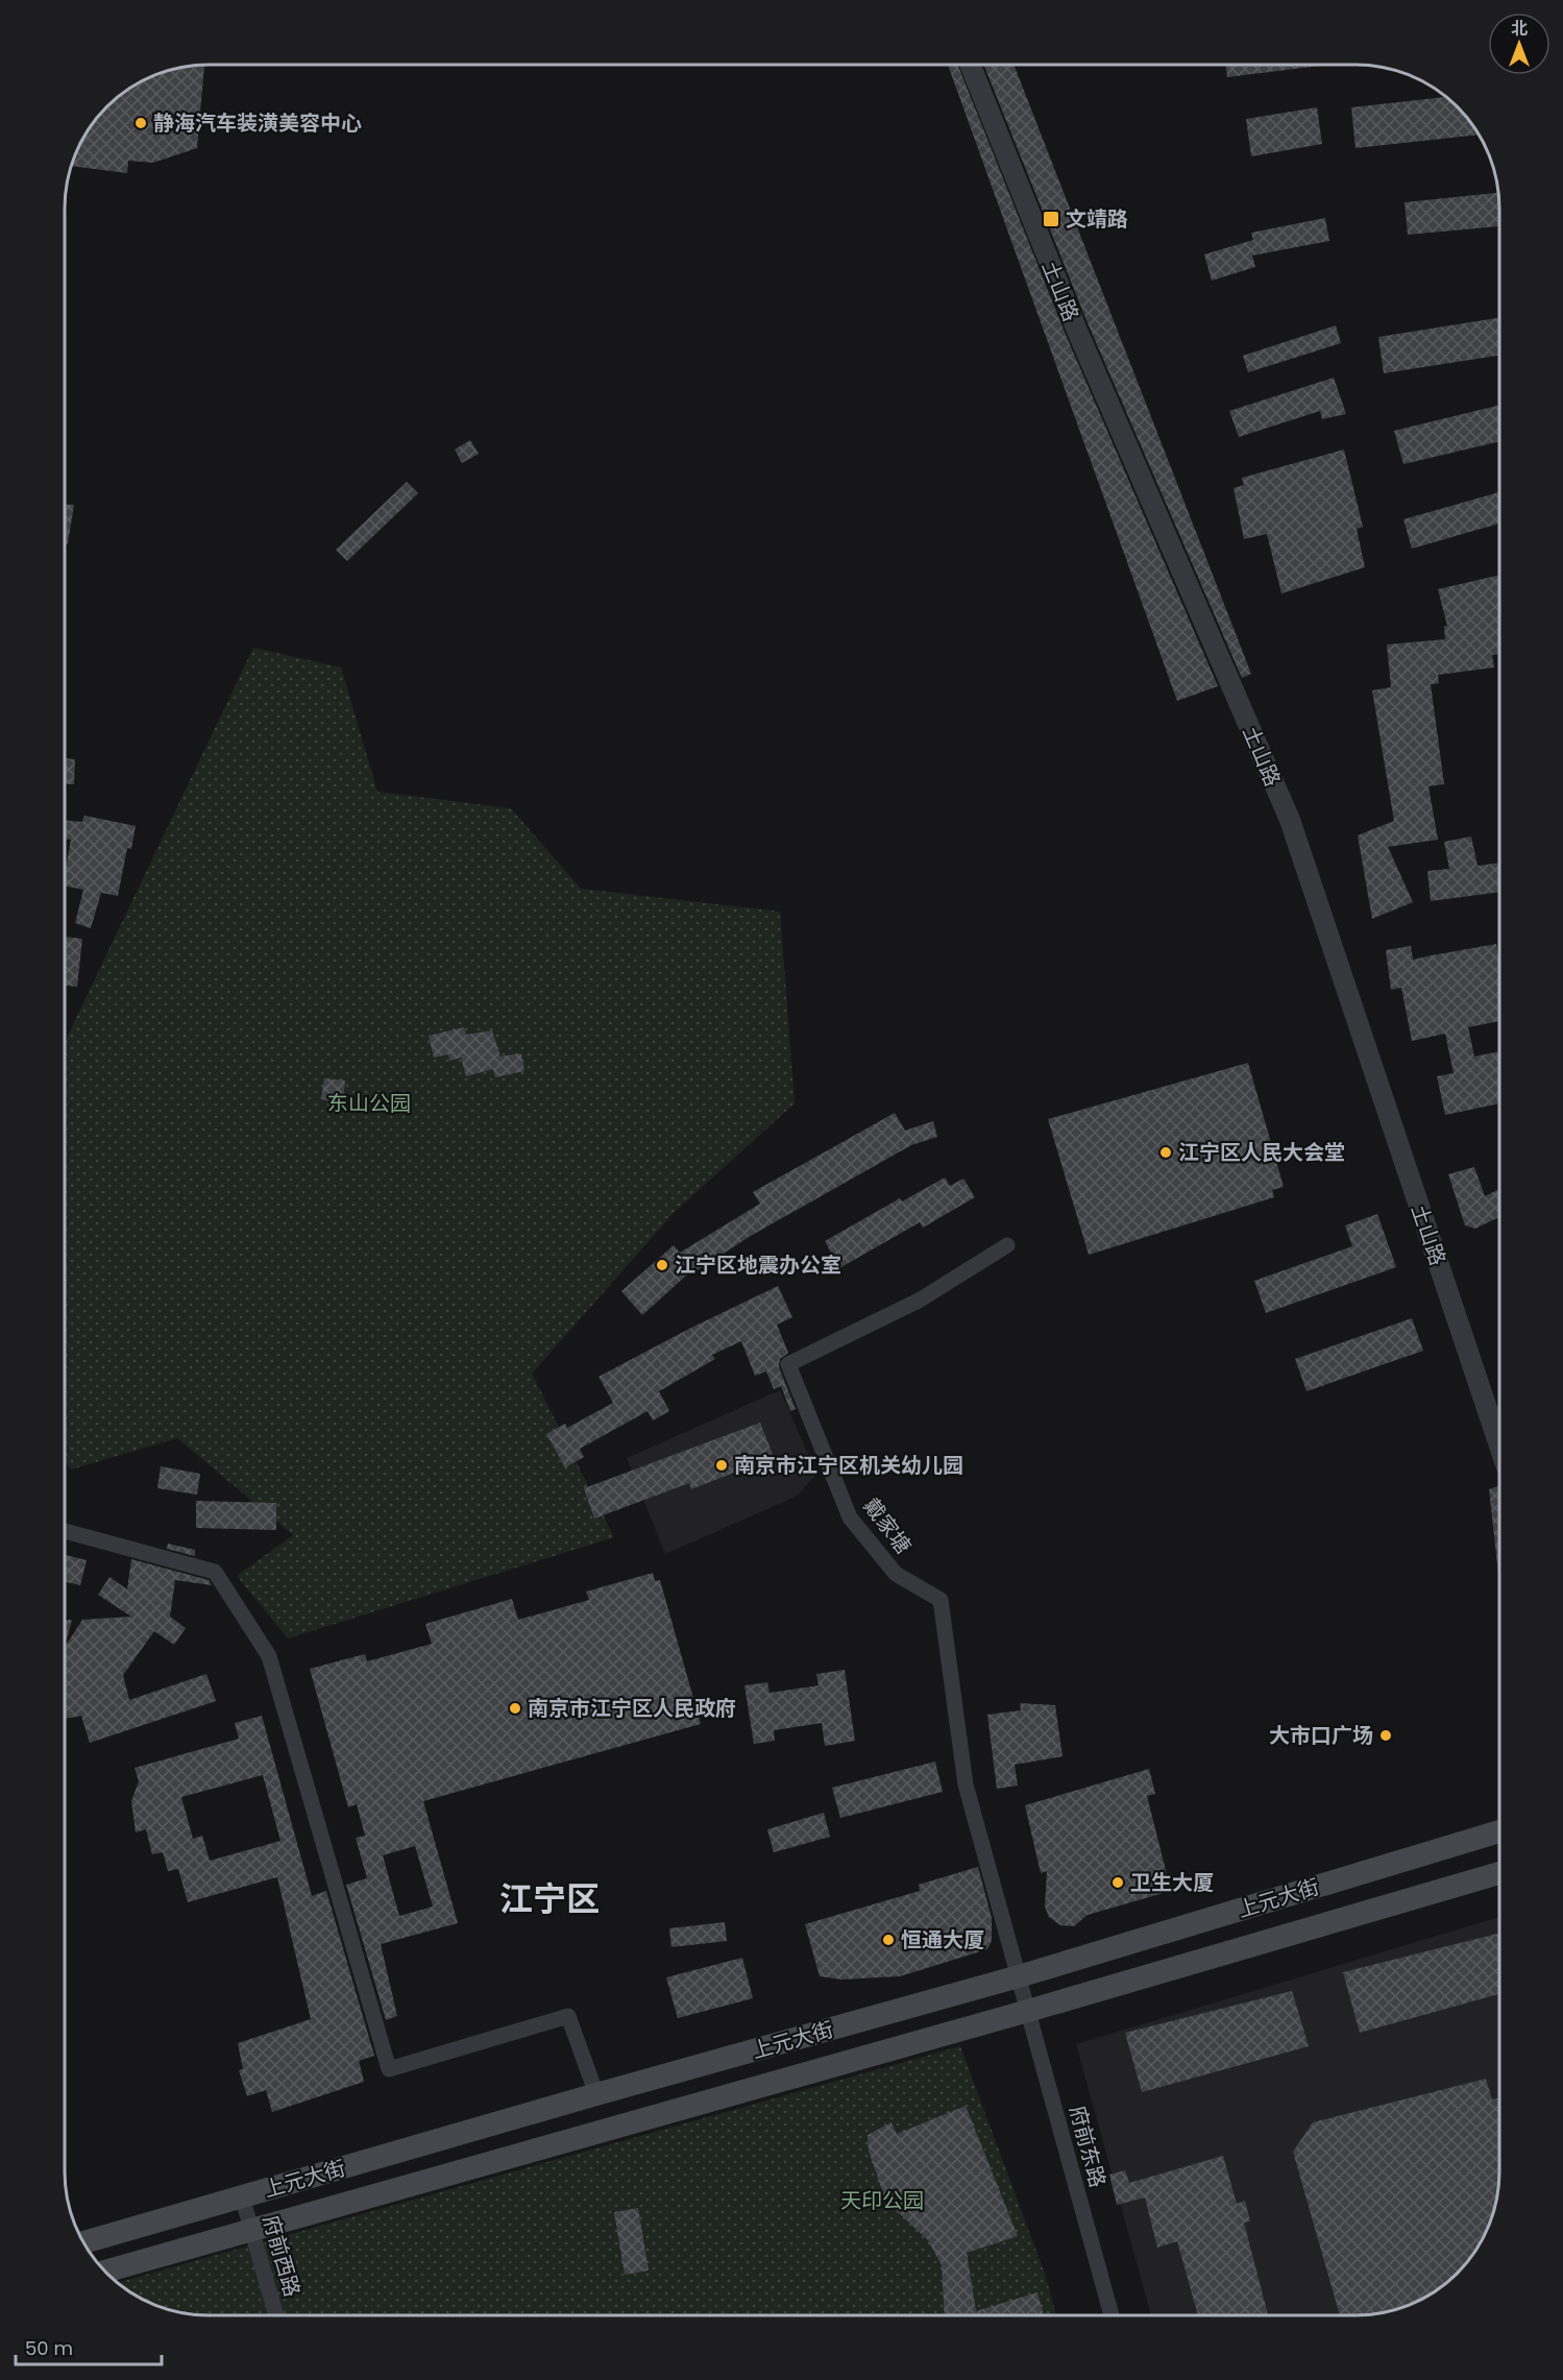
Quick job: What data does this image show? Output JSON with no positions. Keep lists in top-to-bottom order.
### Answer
{
  "streets": {
    "main road": ["上元大街"],
    "street": [
      "土山路",
      "戴家塘",
      "府前东路",
      "府前西路"
    ]
  },
  "crossings": [
    ["戴家塘", "上元大街"],
    ["戴家塘", "府前东路"],
    ["上元大街", "府前东路"],
    ["上元大街", "府前西路"]
  ],
  "districts": ["江宁区"],
  "parks": ["东山公园", "天印公园"],
  "places": {
    "other": [
      "静海汽车装潢美容中心",
      "江宁区人民大会堂",
      "江宁区地震办公室",
      "南京市江宁区机关幼儿园",
      "南京市江宁区人民政府",
      "大市口广场",
      "卫生大厦",
      "恒通大厦"
    ],
    "transit": ["文靖路"]
  },
  "scale_bar": "50 m",
  "north": "top"
}
